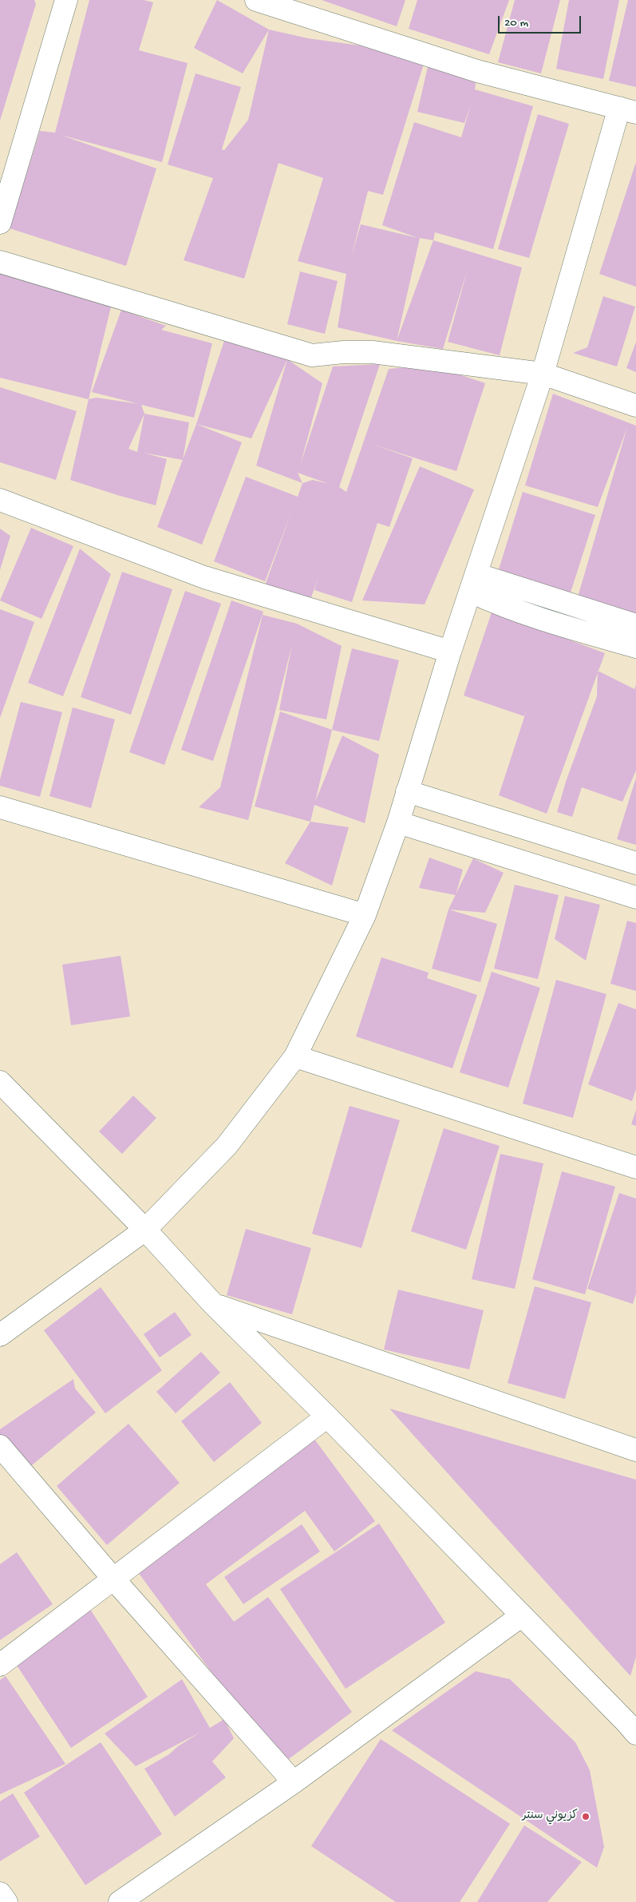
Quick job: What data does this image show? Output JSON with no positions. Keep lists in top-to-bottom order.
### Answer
{
  "places": ["كزيوني سنتر"],
  "scale_bar": "20 m"
}
